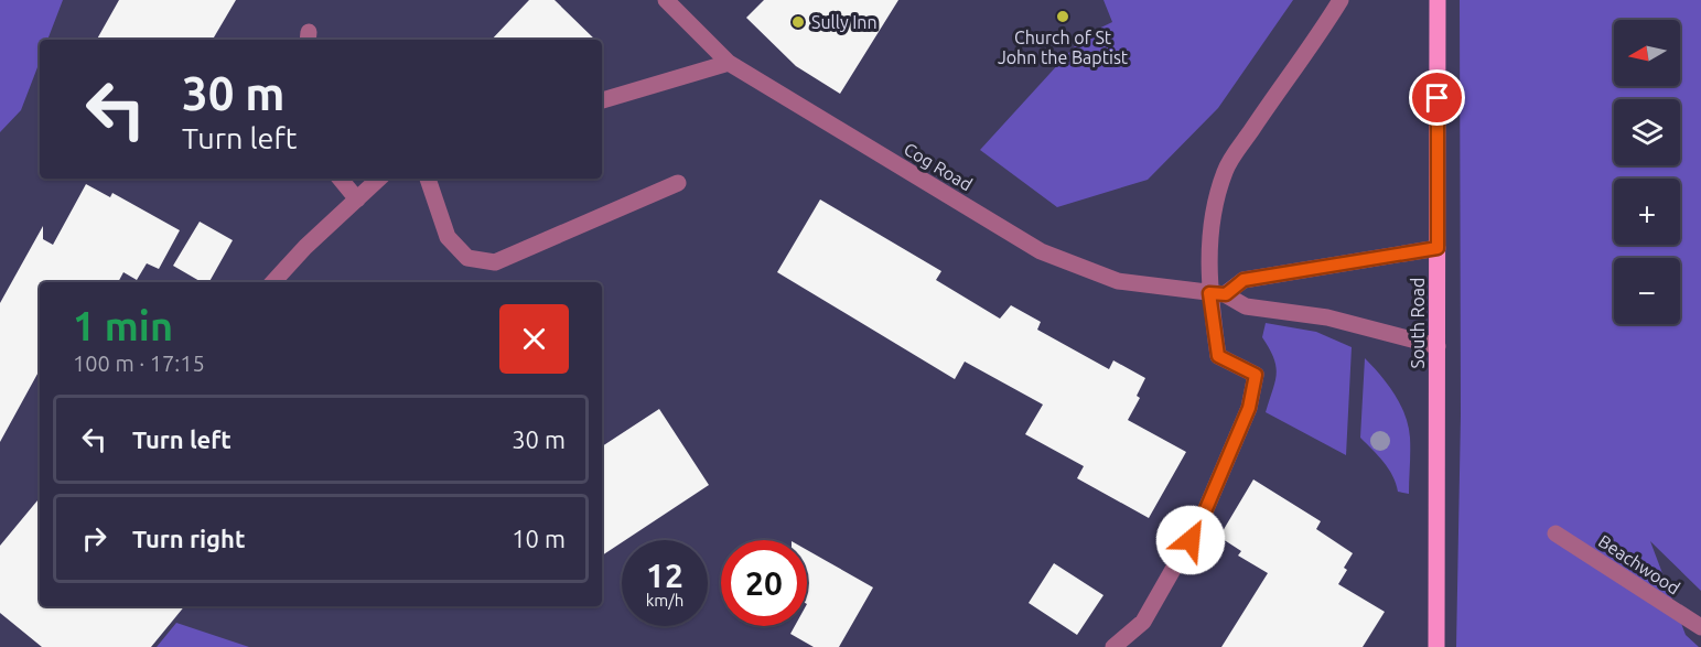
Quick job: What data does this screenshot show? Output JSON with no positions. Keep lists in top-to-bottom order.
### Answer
{
  "streets": {
    "main road": ["South Road"],
    "street": ["Cog Road", "Beachwood"]
  },
  "crossings": [
    ["Cog Road", "South Road"]
  ],
  "places": ["Church of St John the Baptist", "Sully Inn"],
  "north": "left",
  "page": {
    "map_buttons": ["+", "−"],
    "turn": ["30 m", "Turn left"],
    "heading": ["1 min", "100 m · 17:15"],
    "list": [
      {
        "name": "Turn left",
        "value": "30 m"
      },
      {
        "name": "Turn right",
        "value": "10 m"
      }
    ],
    "speed": "12 km/h",
    "limit": "20"
  }
}
